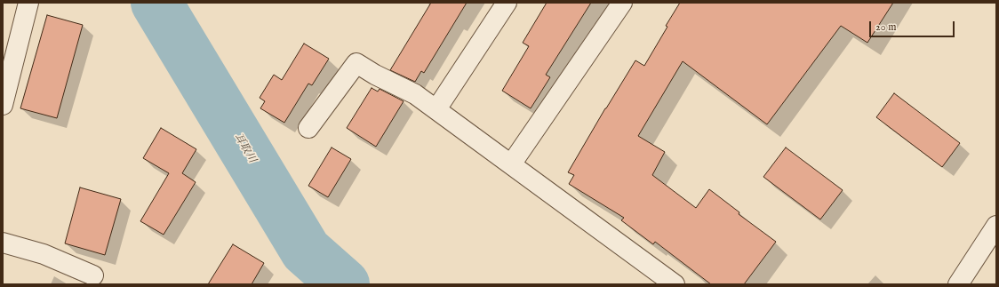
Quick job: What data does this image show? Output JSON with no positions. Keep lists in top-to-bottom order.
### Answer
{
  "water": ["耳取川"],
  "scale_bar": "20 m"
}
